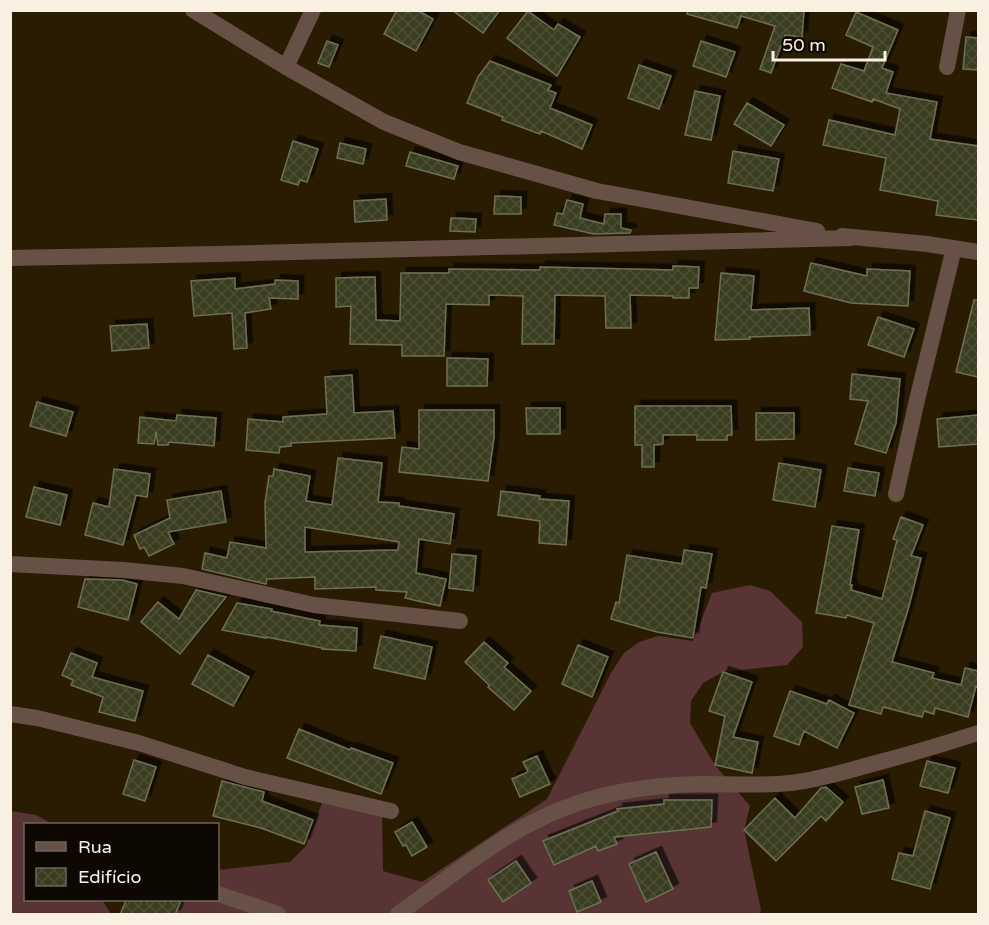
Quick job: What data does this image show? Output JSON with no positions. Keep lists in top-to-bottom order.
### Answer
{
  "legend": ["Rua", "Edifício"],
  "scale_bar": "50 m"
}
